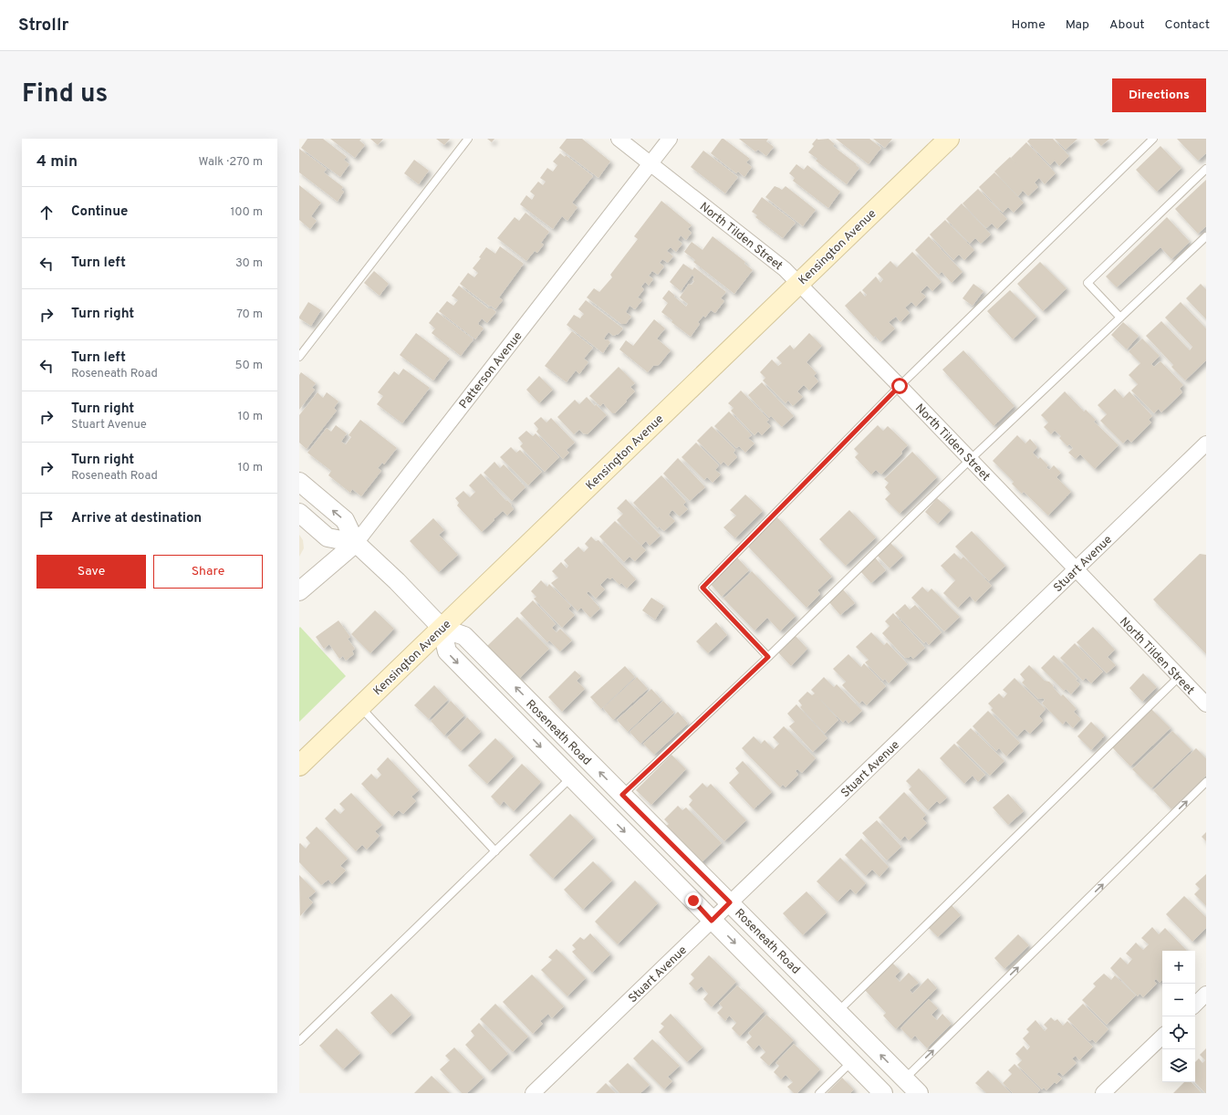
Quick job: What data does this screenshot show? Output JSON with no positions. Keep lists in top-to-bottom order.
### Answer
{
  "streets": {
    "main road": ["Kensington Avenue"],
    "street": [
      "North Tilden Street",
      "Patterson Avenue",
      "Stuart Avenue",
      "Roseneath Road"
    ]
  },
  "crossings": [
    ["North Tilden Street", "Kensington Avenue"],
    ["North Tilden Street", "Patterson Avenue"],
    ["North Tilden Street", "Stuart Avenue"],
    ["Kensington Avenue", "Roseneath Road"],
    ["Patterson Avenue", "Roseneath Road"],
    ["Stuart Avenue", "Roseneath Road"]
  ],
  "page": {
    "header": "Strollr",
    "nav": [
      "Home",
      "Map",
      "About",
      "Contact"
    ],
    "title": "Find us",
    "buttons": [
      "Directions",
      ["Save", "Share"]
    ],
    "heading": ["4 min", "Walk · 270 m"],
    "list": [
      ["Continue", "100 m"],
      ["Turn left", "30 m"],
      ["Turn right", "70 m"],
      ["Turn left", "Roseneath Road", "50 m"],
      ["Turn right", "Stuart Avenue", "10 m"],
      ["Turn right", "Roseneath Road", "10 m"],
      "Arrive at destination"
    ],
    "map_buttons": ["+", "−"]
  }
}
